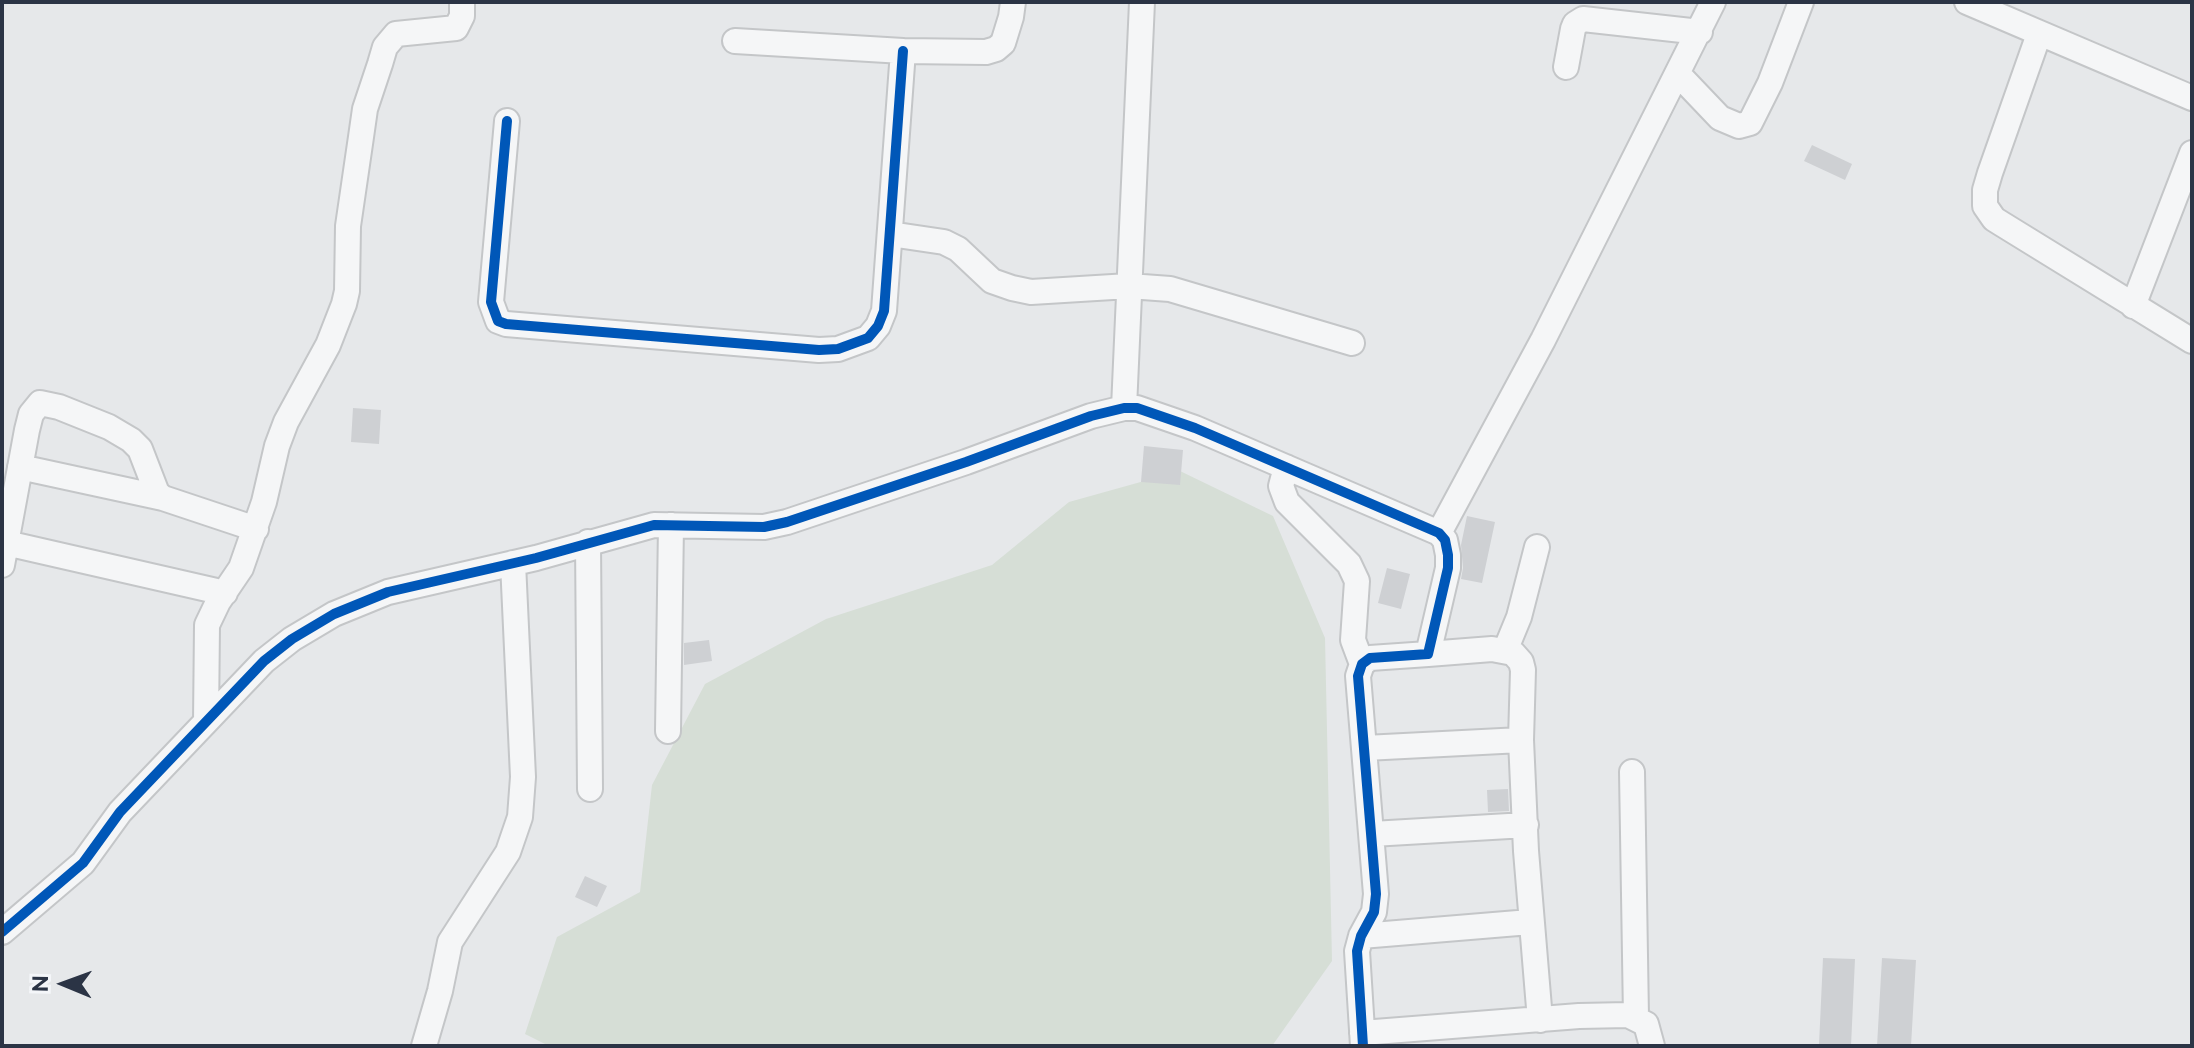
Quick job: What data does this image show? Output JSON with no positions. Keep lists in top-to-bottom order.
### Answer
{
  "north": "left"
}
